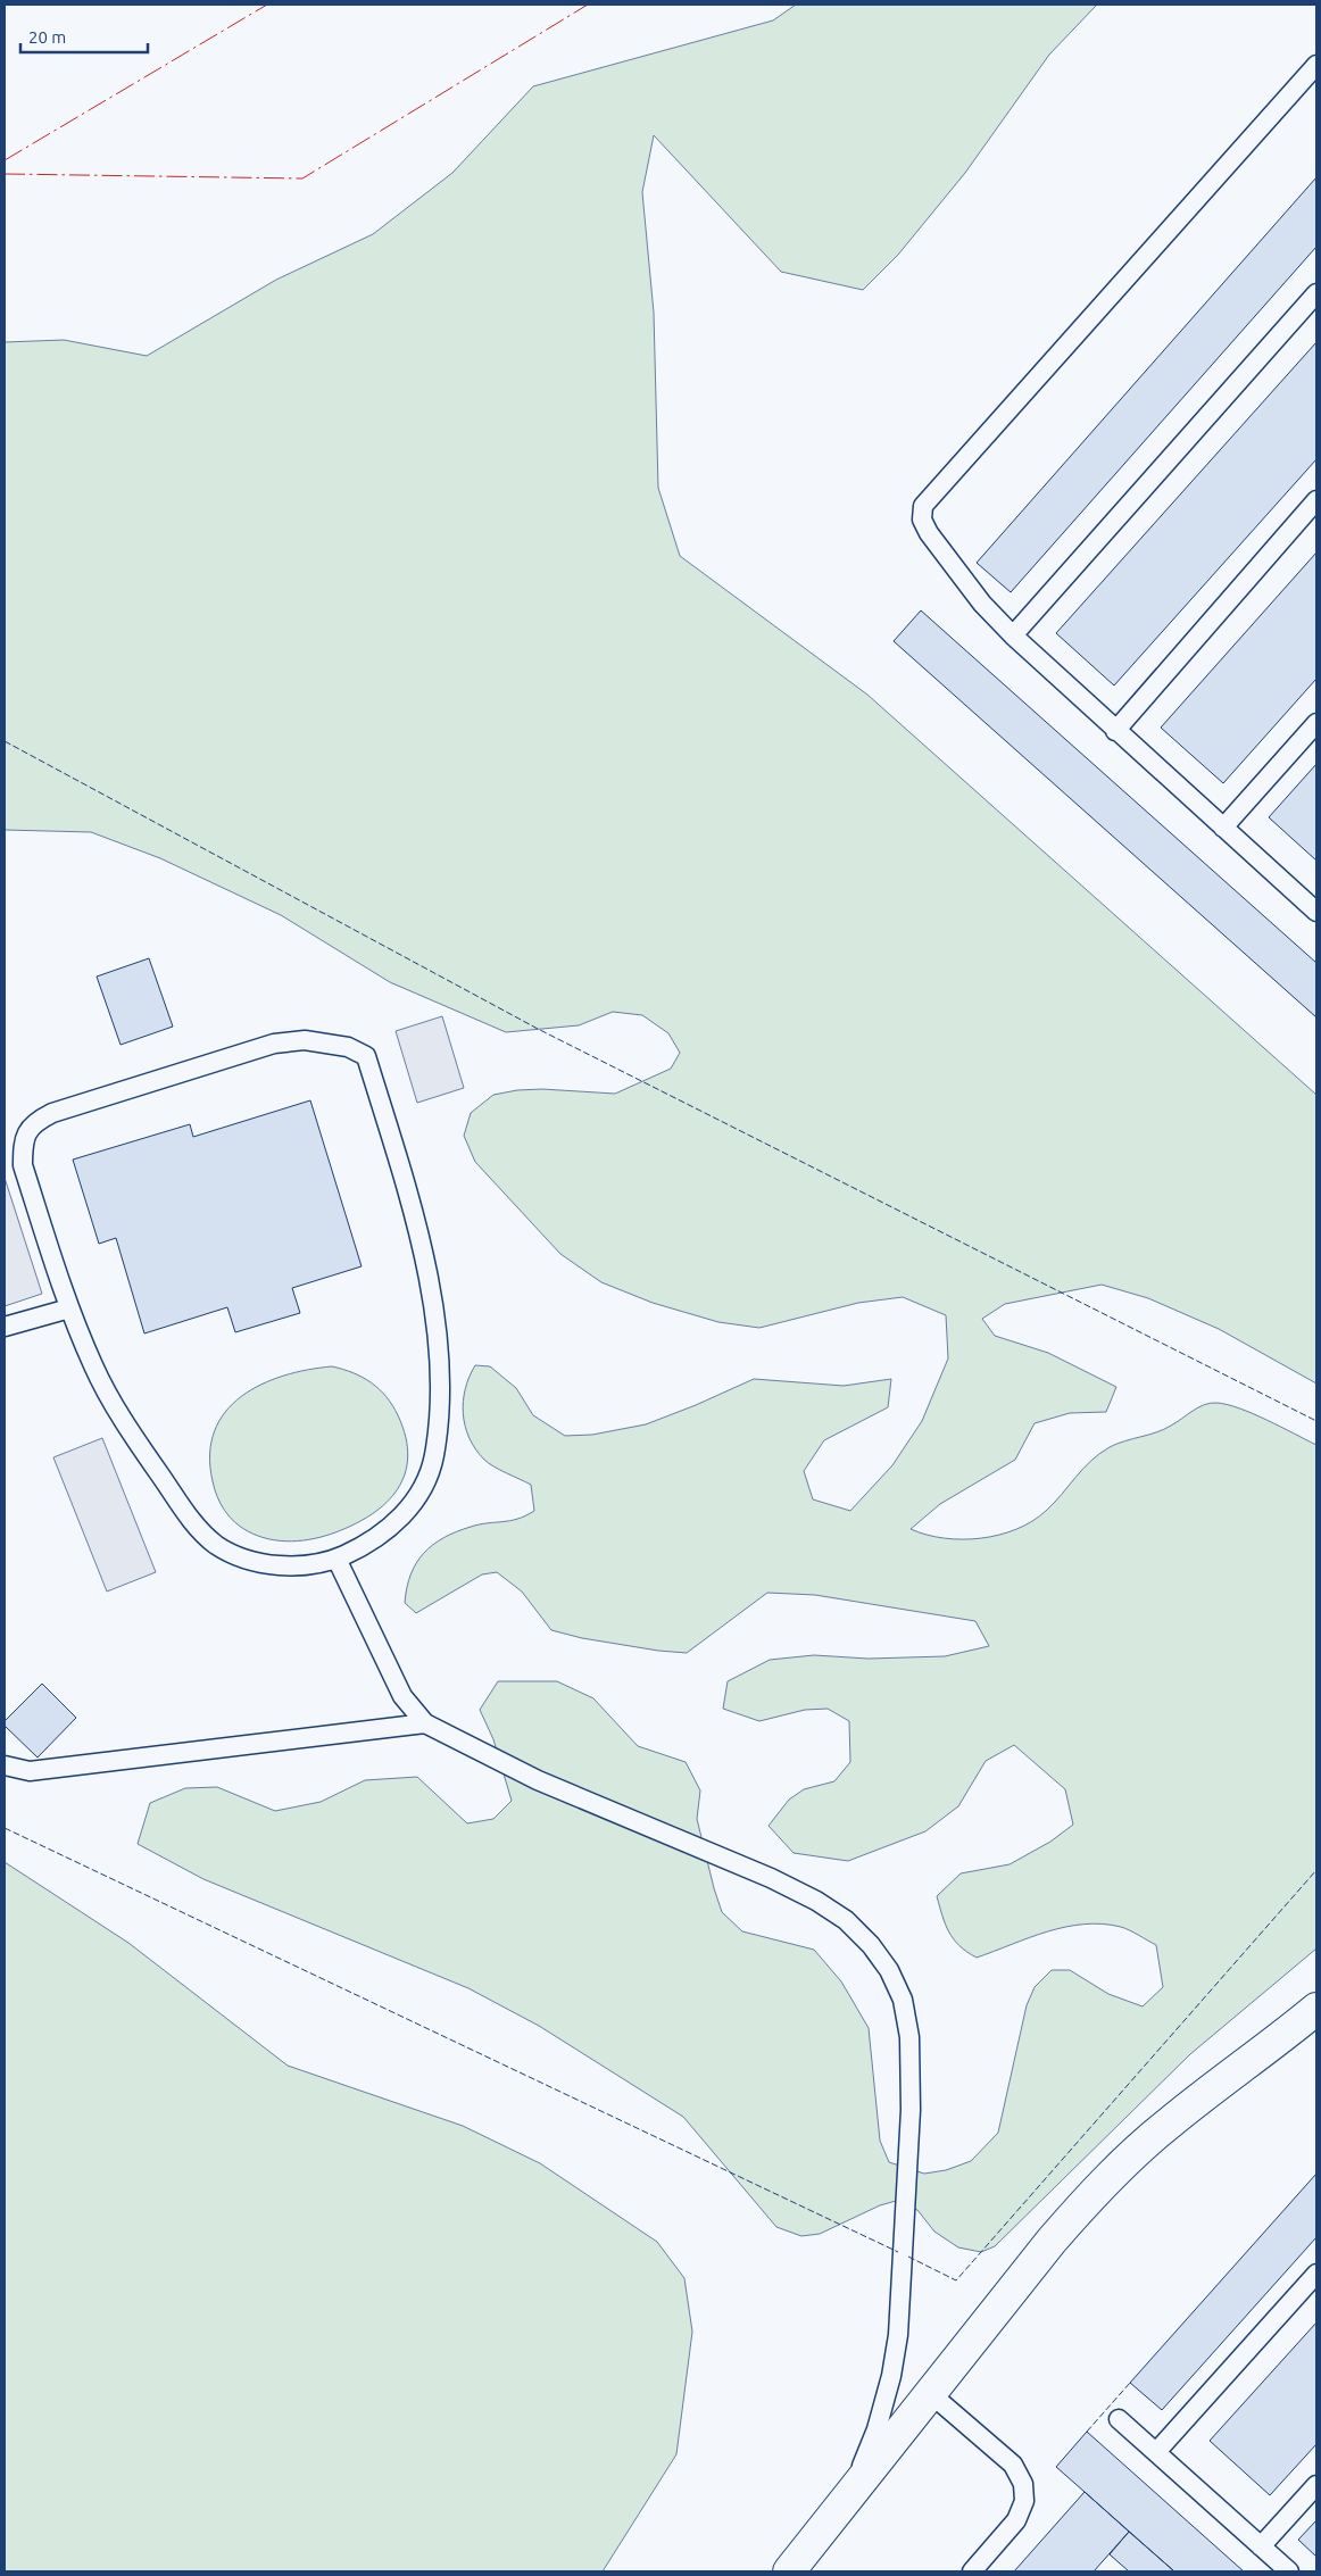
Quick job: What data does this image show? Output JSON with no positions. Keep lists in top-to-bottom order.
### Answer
{
  "scale_bar": "20 m"
}
